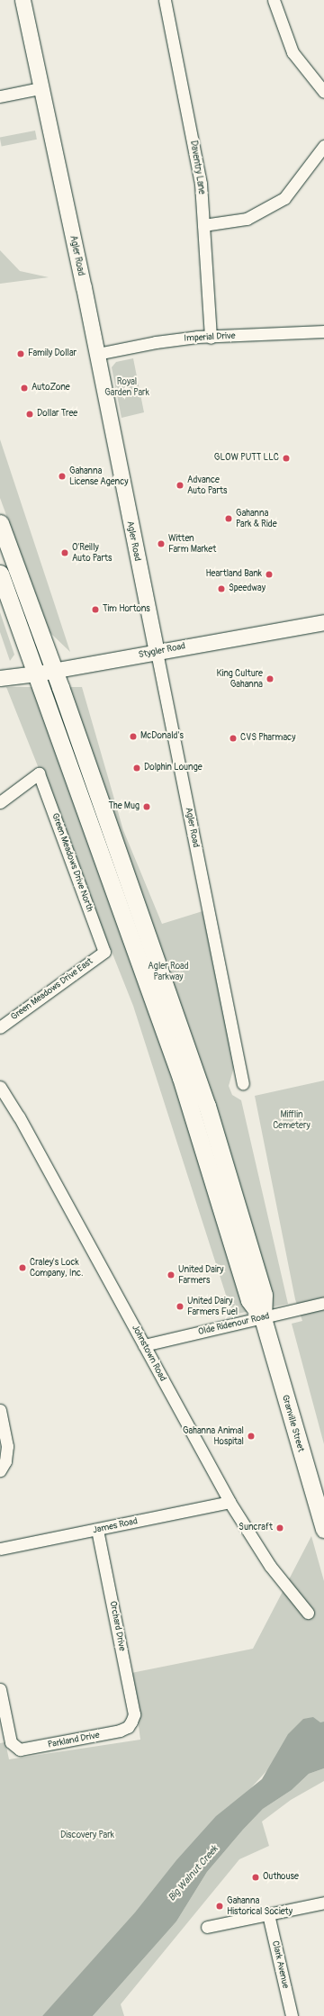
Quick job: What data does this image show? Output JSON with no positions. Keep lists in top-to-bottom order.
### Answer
{
  "streets": {
    "highway": ["Granville Street"],
    "main road": ["Agler Road", "Stygler Road"],
    "street": [
      "Daventry Lane",
      "Imperial Drive",
      "Green Meadows Drive North",
      "Green Meadows Drive East",
      "Olde Ridenour Road",
      "Johnstown Road",
      "James Road",
      "Orchard Drive",
      "Parkland Drive",
      "Clark Avenue"
    ]
  },
  "crossings": [
    ["Daventry Lane", "Imperial Drive"],
    ["Agler Road", "Imperial Drive"],
    ["Agler Road", "Stygler Road"],
    ["Green Meadows Drive North", "Green Meadows Drive East"],
    ["Olde Ridenour Road", "Johnstown Road"],
    ["Olde Ridenour Road", "Granville Street"],
    ["Johnstown Road", "James Road"],
    ["James Road", "Orchard Drive"],
    ["Orchard Drive", "Parkland Drive"]
  ],
  "water": ["Big Walnut Creek"],
  "parks": [
    "Royal Garden Park",
    "Agler Road Parkway",
    "Mifflin Cemetery",
    "Discovery Park"
  ],
  "places": [
    "Family Dollar",
    "AutoZone",
    "Dollar Tree",
    "GLOW PUTT LLC",
    "Gahanna License Agency",
    "Advance Auto Parts",
    "Gahanna Park & Ride",
    "Witten Farm Market",
    "O'Reilly Auto Parts",
    "Heartland Bank",
    "Speedway",
    "Tim Hortons",
    "King Culture Gahanna",
    "McDonald's",
    "CVS Pharmacy",
    "Dolphin Lounge",
    "The Mug",
    "Craley's Lock Company, Inc.",
    "United Dairy Farmers",
    "United Dairy Farmers Fuel",
    "Gahanna Animal Hospital",
    "Suncraft",
    "Outhouse",
    "Gahanna Historical Society"
  ]
}
